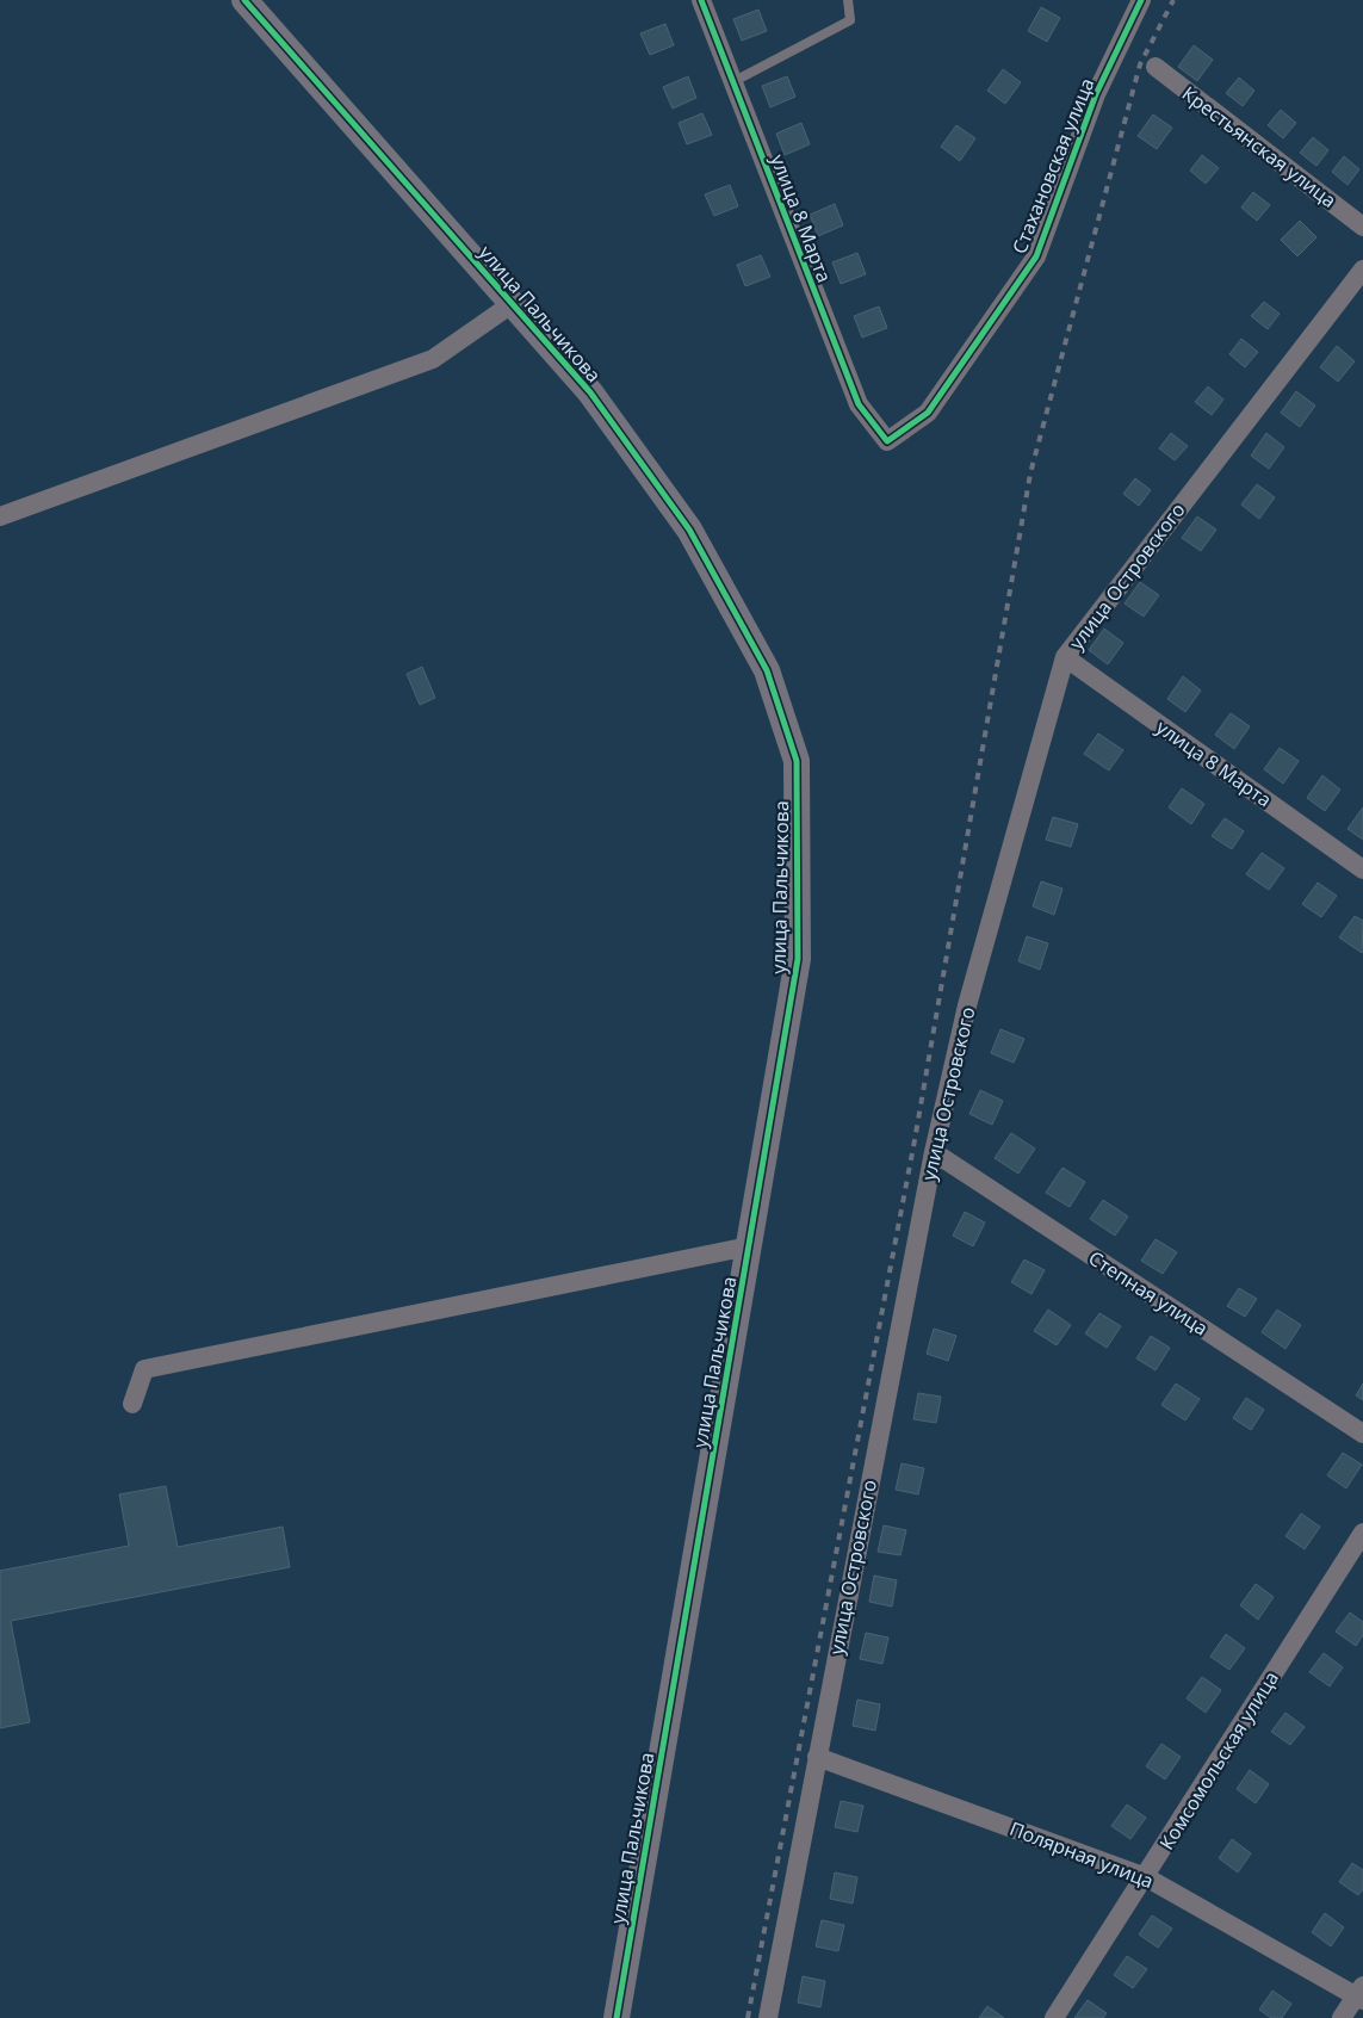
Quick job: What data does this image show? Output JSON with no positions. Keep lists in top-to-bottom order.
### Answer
{
  "streets": {
    "street": [
      "Крестьянская улица",
      "Стахановская улица",
      "улица 8 Марта",
      "улица Пальчикова",
      "улица Островского",
      "Степная улица",
      "Комсомольская улица",
      "Полярная улица"
    ]
  },
  "crossings": [
    ["Стахановская улица", "улица 8 Марта"],
    ["улица 8 Марта", "улица Островского"],
    ["улица Островского", "Степная улица"],
    ["улица Островского", "Полярная улица"],
    ["Комсомольская улица", "Полярная улица"]
  ]
}
